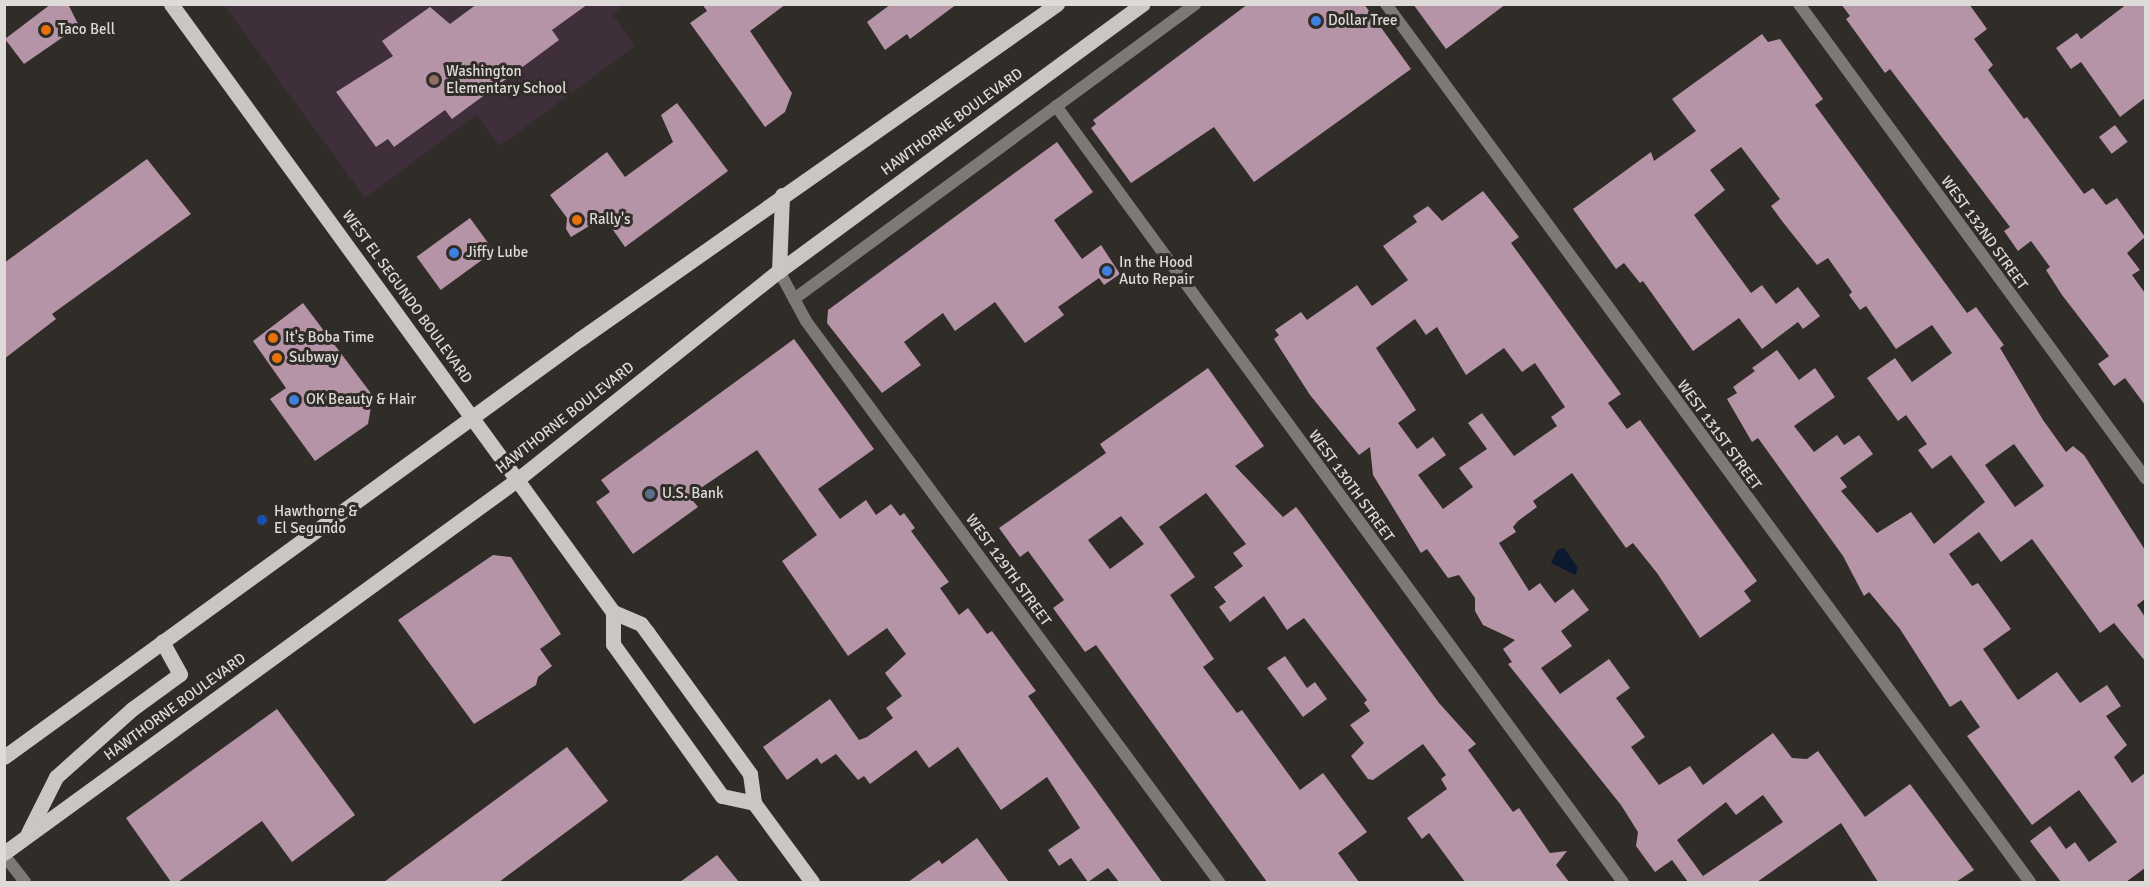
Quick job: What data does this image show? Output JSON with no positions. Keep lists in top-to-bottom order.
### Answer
{
  "streets": {
    "main road": ["HAWTHORNE BOULEVARD", "WEST EL SEGUNDO BOULEVARD"],
    "street": [
      "WEST 132ND STREET",
      "WEST 131ST STREET",
      "WEST 130TH STREET",
      "WEST 129TH STREET"
    ]
  },
  "crossings": [
    ["HAWTHORNE BOULEVARD", "WEST EL SEGUNDO BOULEVARD"],
    ["HAWTHORNE BOULEVARD", "WEST 129TH STREET"]
  ],
  "places": [
    "Dollar Tree",
    "Taco Bell",
    "Washington Elementary School",
    "Rally's",
    "Jiffy Lube",
    "In the Hood Auto Repair",
    "It's Boba Time",
    "Subway",
    "OK Beauty & Hair",
    "U.S. Bank",
    "Hawthorne & El Segundo"
  ]
}
